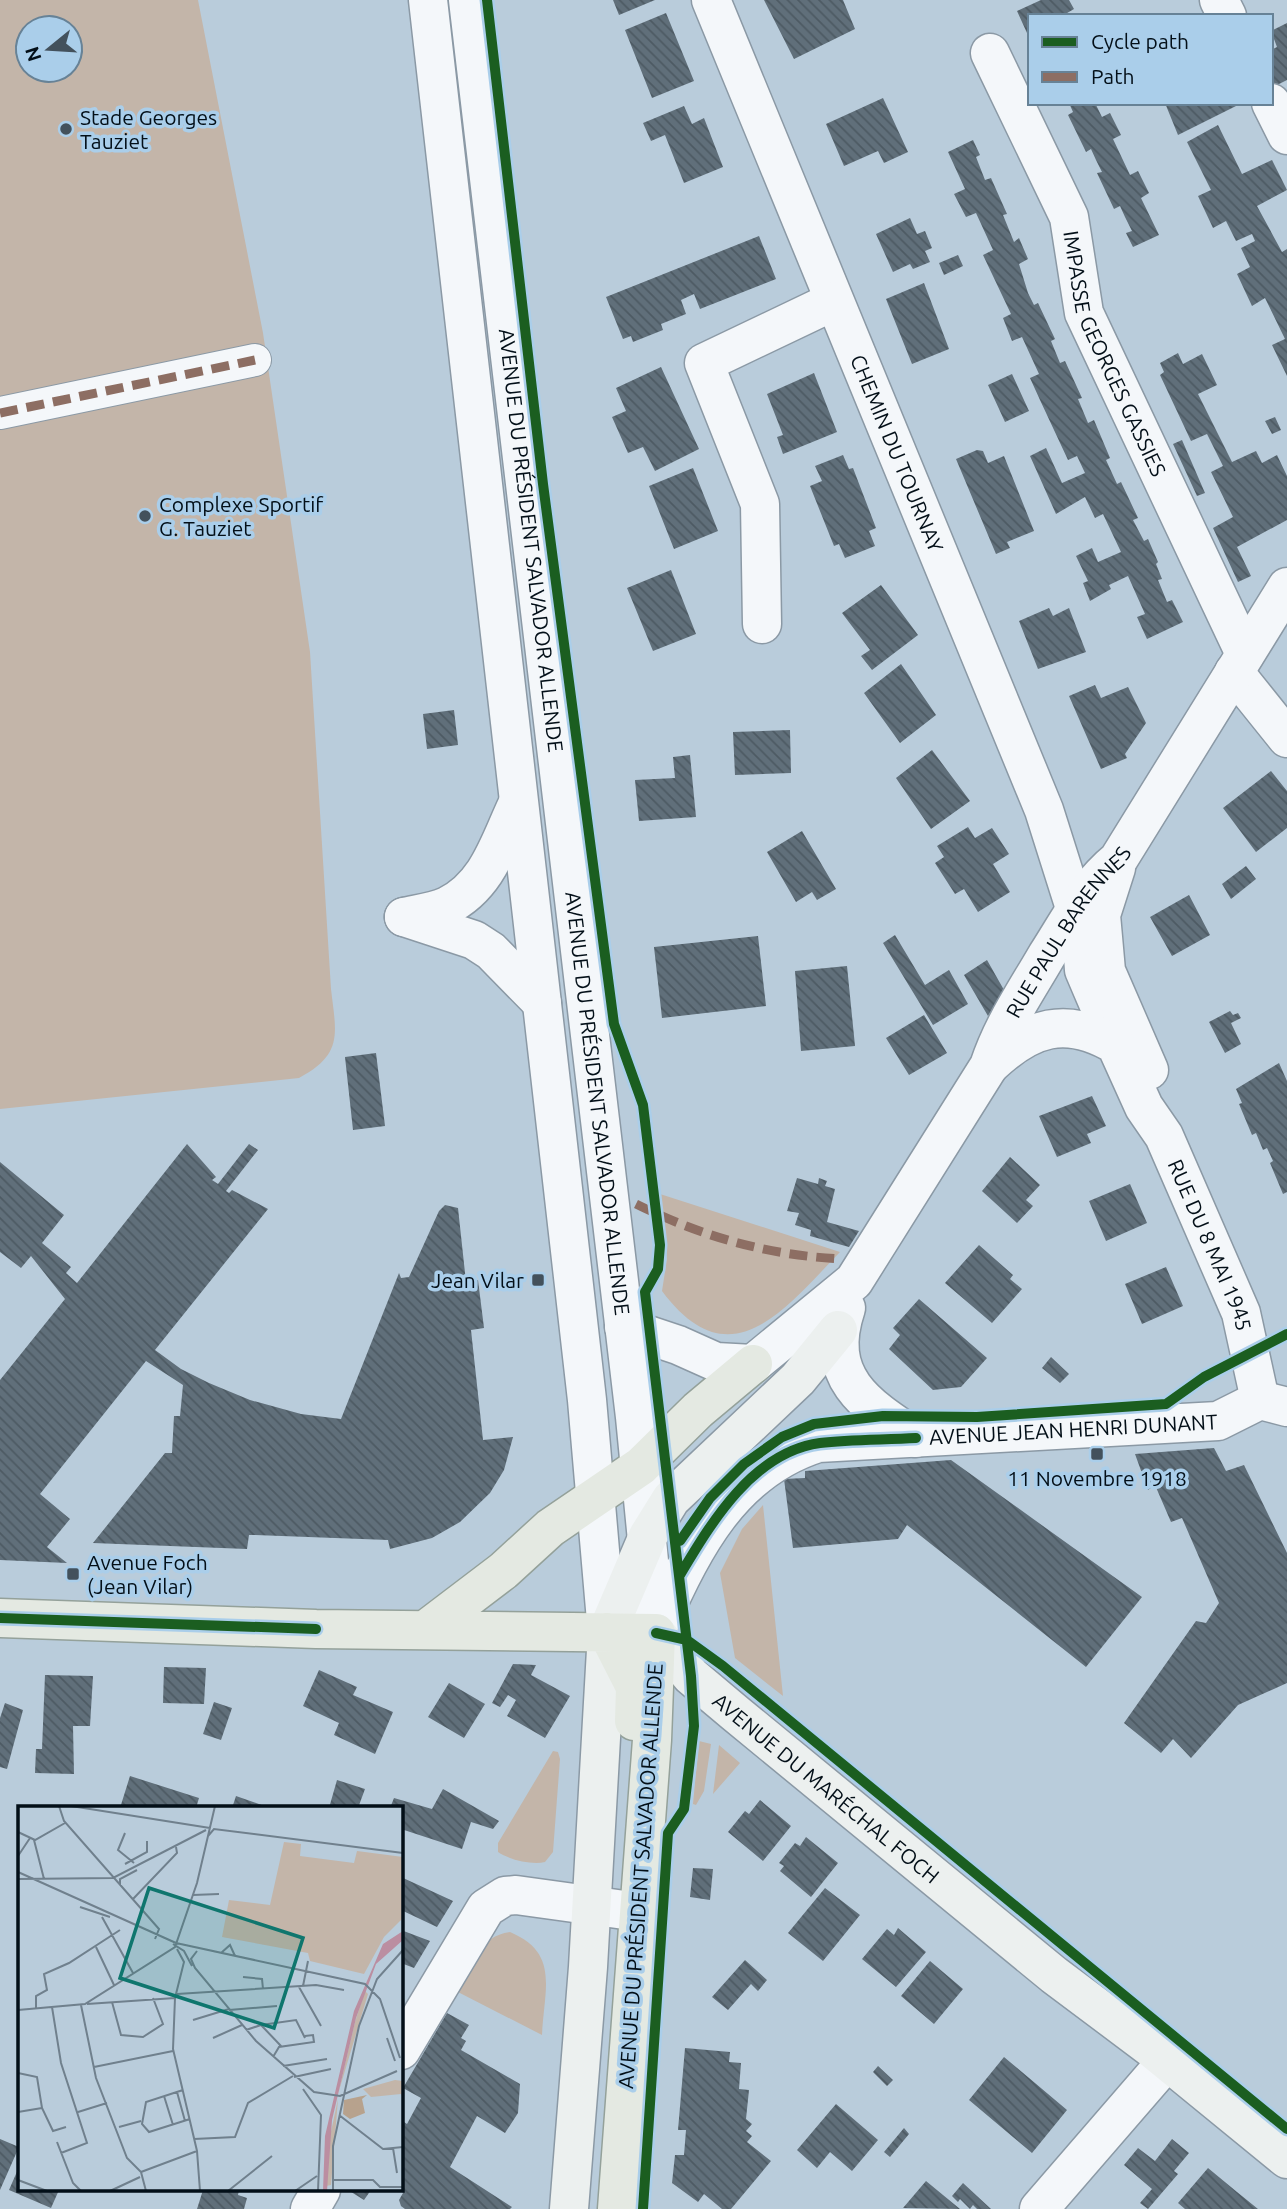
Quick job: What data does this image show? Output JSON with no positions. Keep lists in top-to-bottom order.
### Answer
{
  "streets": {
    "main road": ["AVENUE DU PRÉSIDENT SALVADOR ALLENDE", "AVENUE DU MARÉCHAL FOCH"],
    "street": [
      "IMPASSE GEORGES GASSIES",
      "CHEMIN DU TOURNAY",
      "RUE PAUL BARENNES",
      "RUE DU 8 MAI 1945",
      "AVENUE JEAN HENRI DUNANT"
    ]
  },
  "crossings": [
    ["IMPASSE GEORGES GASSIES", "RUE PAUL BARENNES"],
    ["CHEMIN DU TOURNAY", "RUE PAUL BARENNES"],
    ["CHEMIN DU TOURNAY", "RUE DU 8 MAI 1945"],
    ["AVENUE DU PRÉSIDENT SALVADOR ALLENDE", "AVENUE JEAN HENRI DUNANT"],
    ["AVENUE DU PRÉSIDENT SALVADOR ALLENDE", "AVENUE DU MARÉCHAL FOCH"],
    ["RUE PAUL BARENNES", "RUE DU 8 MAI 1945"],
    ["RUE DU 8 MAI 1945", "AVENUE JEAN HENRI DUNANT"],
    ["AVENUE JEAN HENRI DUNANT", "AVENUE DU MARÉCHAL FOCH"]
  ],
  "places": {
    "other": ["Stade Georges Tauziet", "Complexe Sportif G. Tauziet"],
    "transit": ["Jean Vilar", "11 Novembre 1918", "Avenue Foch (Jean Vilar)"]
  },
  "legend": ["Cycle path", "Path"],
  "north": "left"
}
